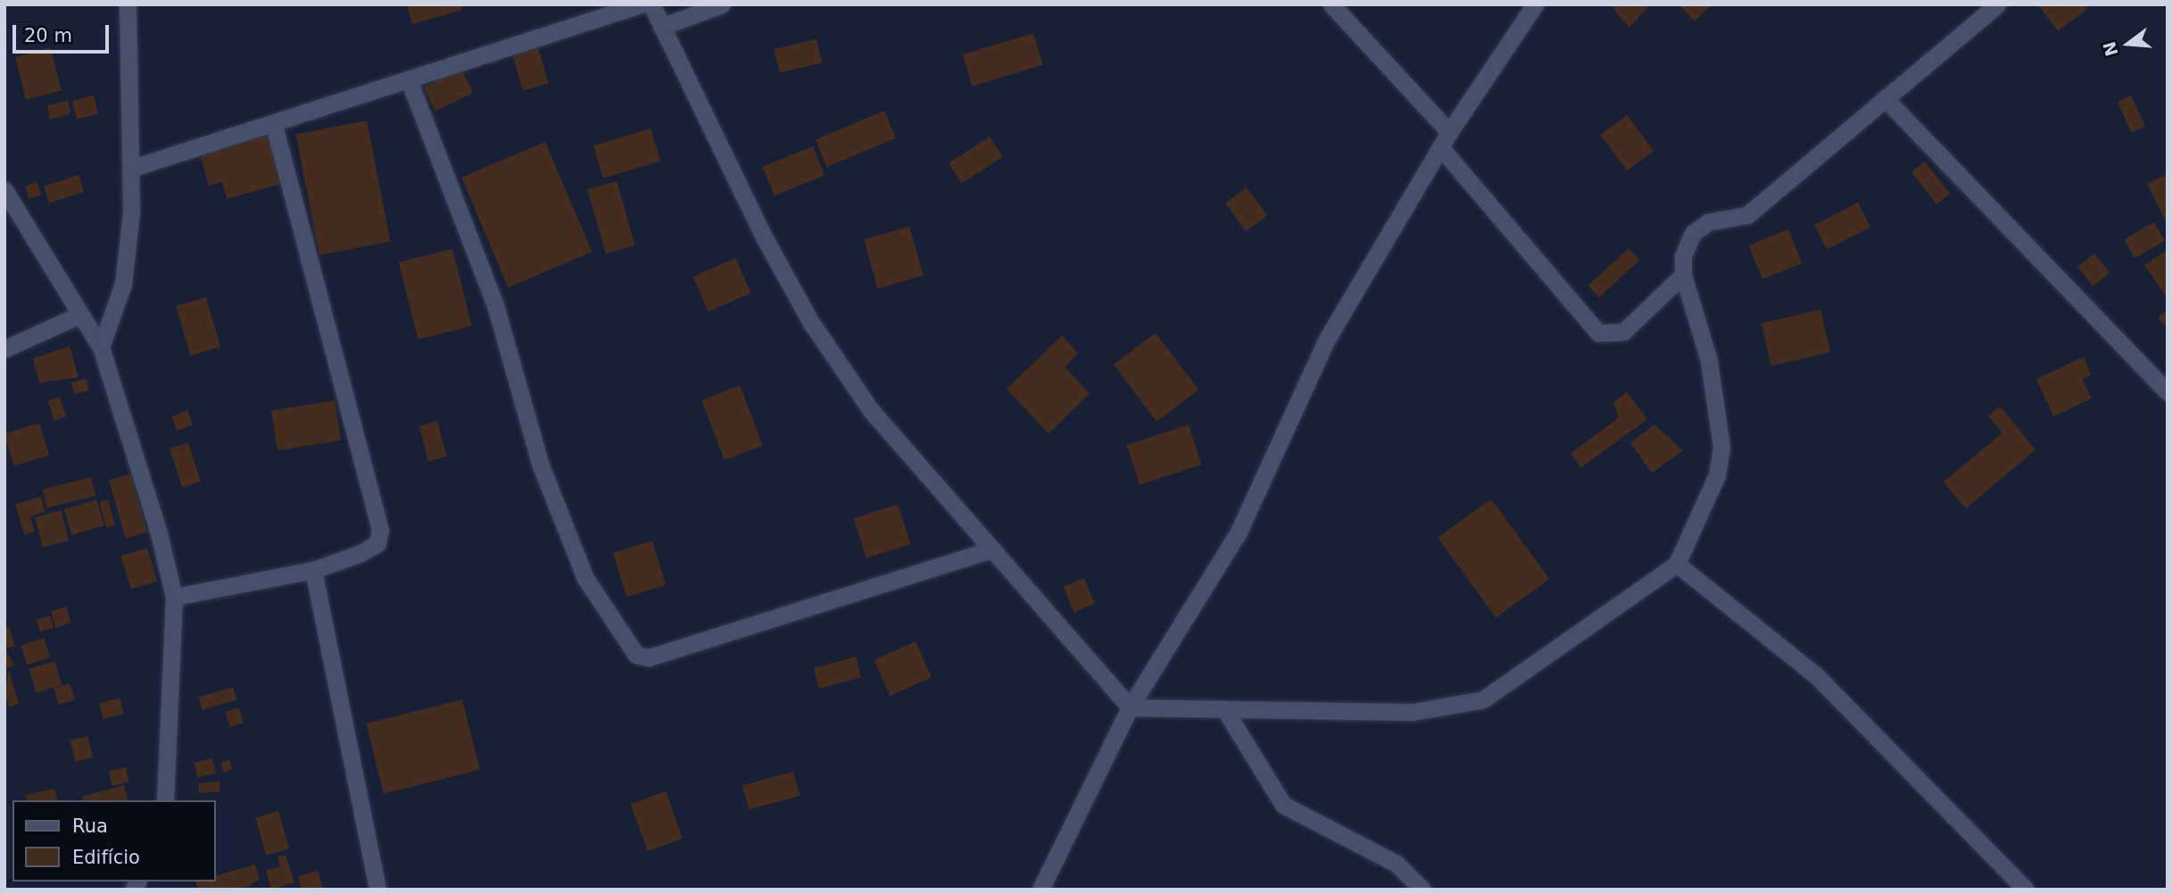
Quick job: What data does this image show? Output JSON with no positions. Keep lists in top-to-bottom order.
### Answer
{
  "legend": ["Rua", "Edifício"],
  "scale_bar": "20 m",
  "north": "left"
}
